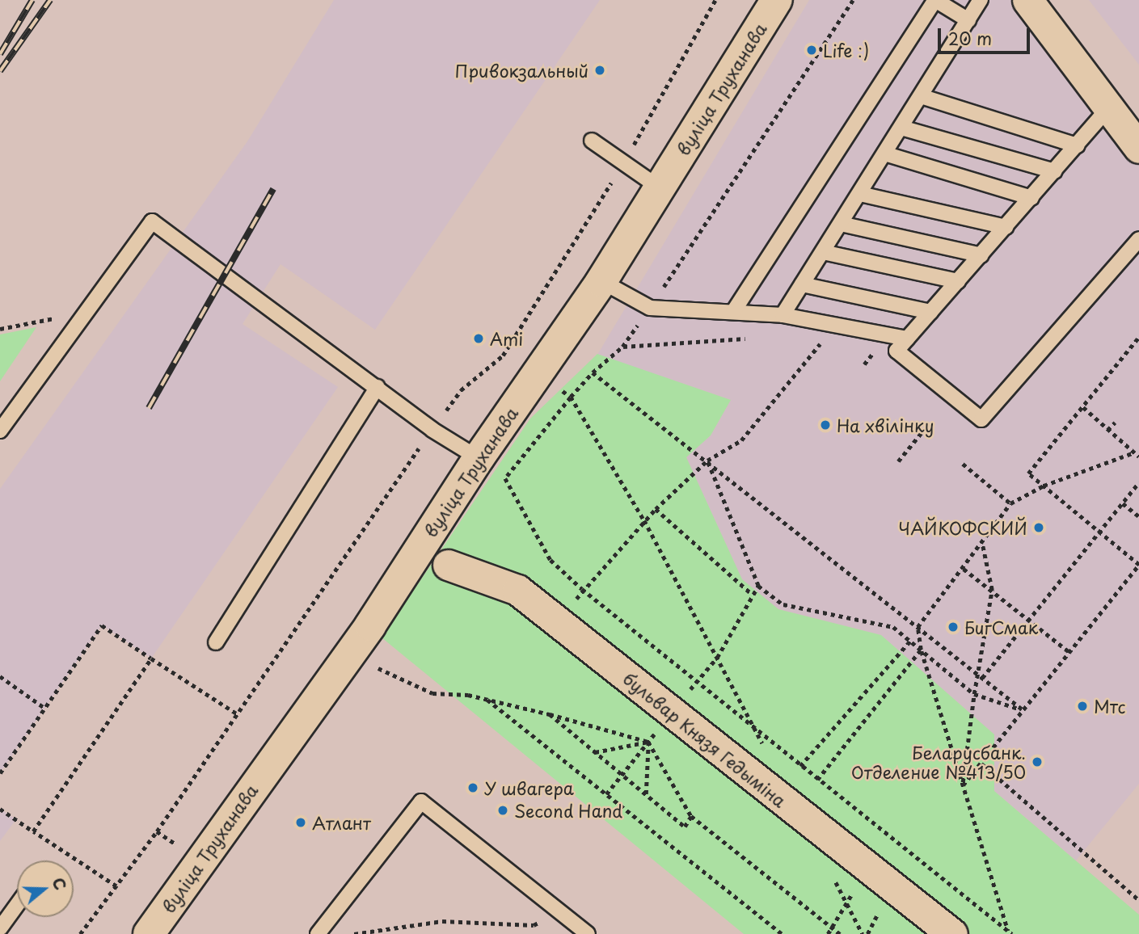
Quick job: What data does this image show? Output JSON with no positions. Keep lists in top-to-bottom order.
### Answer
{
  "streets": {
    "main road": ["вуліца Труханава"],
    "street": ["бульвар Князя Гедыміна"]
  },
  "places": [
    "Life :)",
    "Привокзальный",
    "Ami",
    "На хвілінку",
    "ЧАЙКОФСКИЙ",
    "БигСмак",
    "Мтс",
    "Беларусбанк. Отделение №413/50",
    "У швагера",
    "Second Hand",
    "Атлант"
  ],
  "scale_bar": "20 m",
  "north": "right"
}
